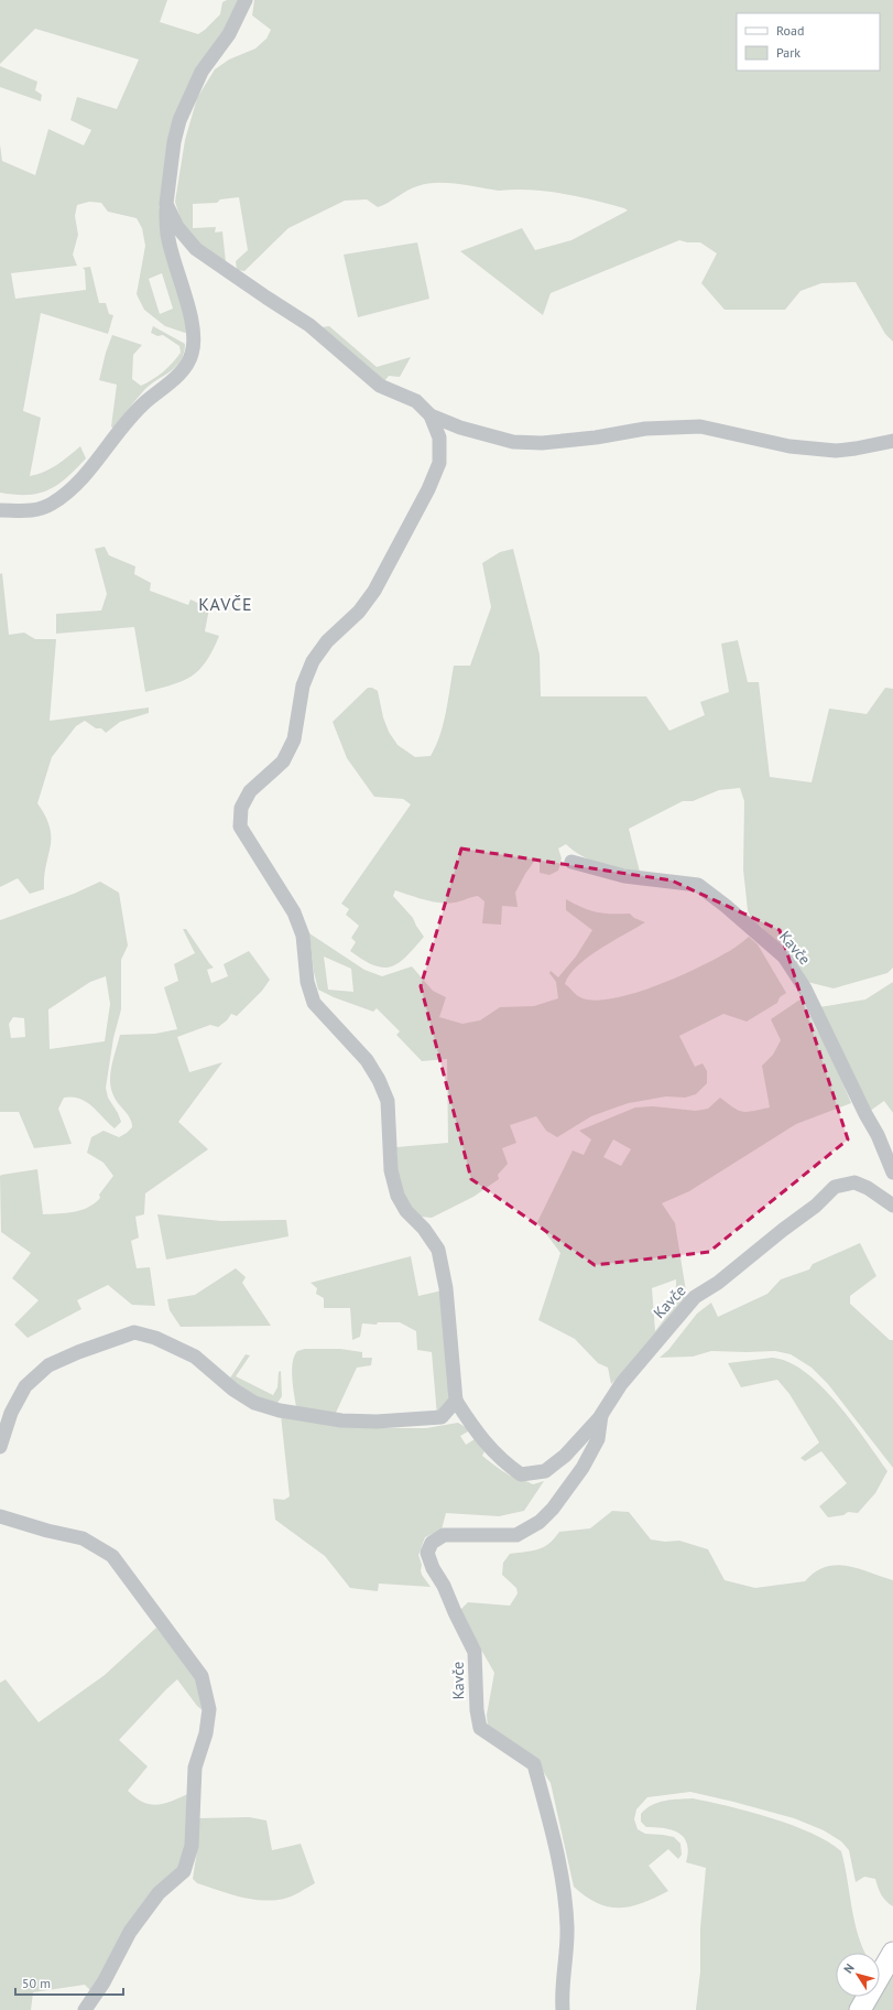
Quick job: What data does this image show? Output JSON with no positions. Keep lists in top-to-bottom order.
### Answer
{
  "streets": {
    "street": ["Kavče"]
  },
  "districts": ["KAVČE"],
  "legend": ["Road", "Park"],
  "scale_bar": "50 m",
  "north": "top left"
}
